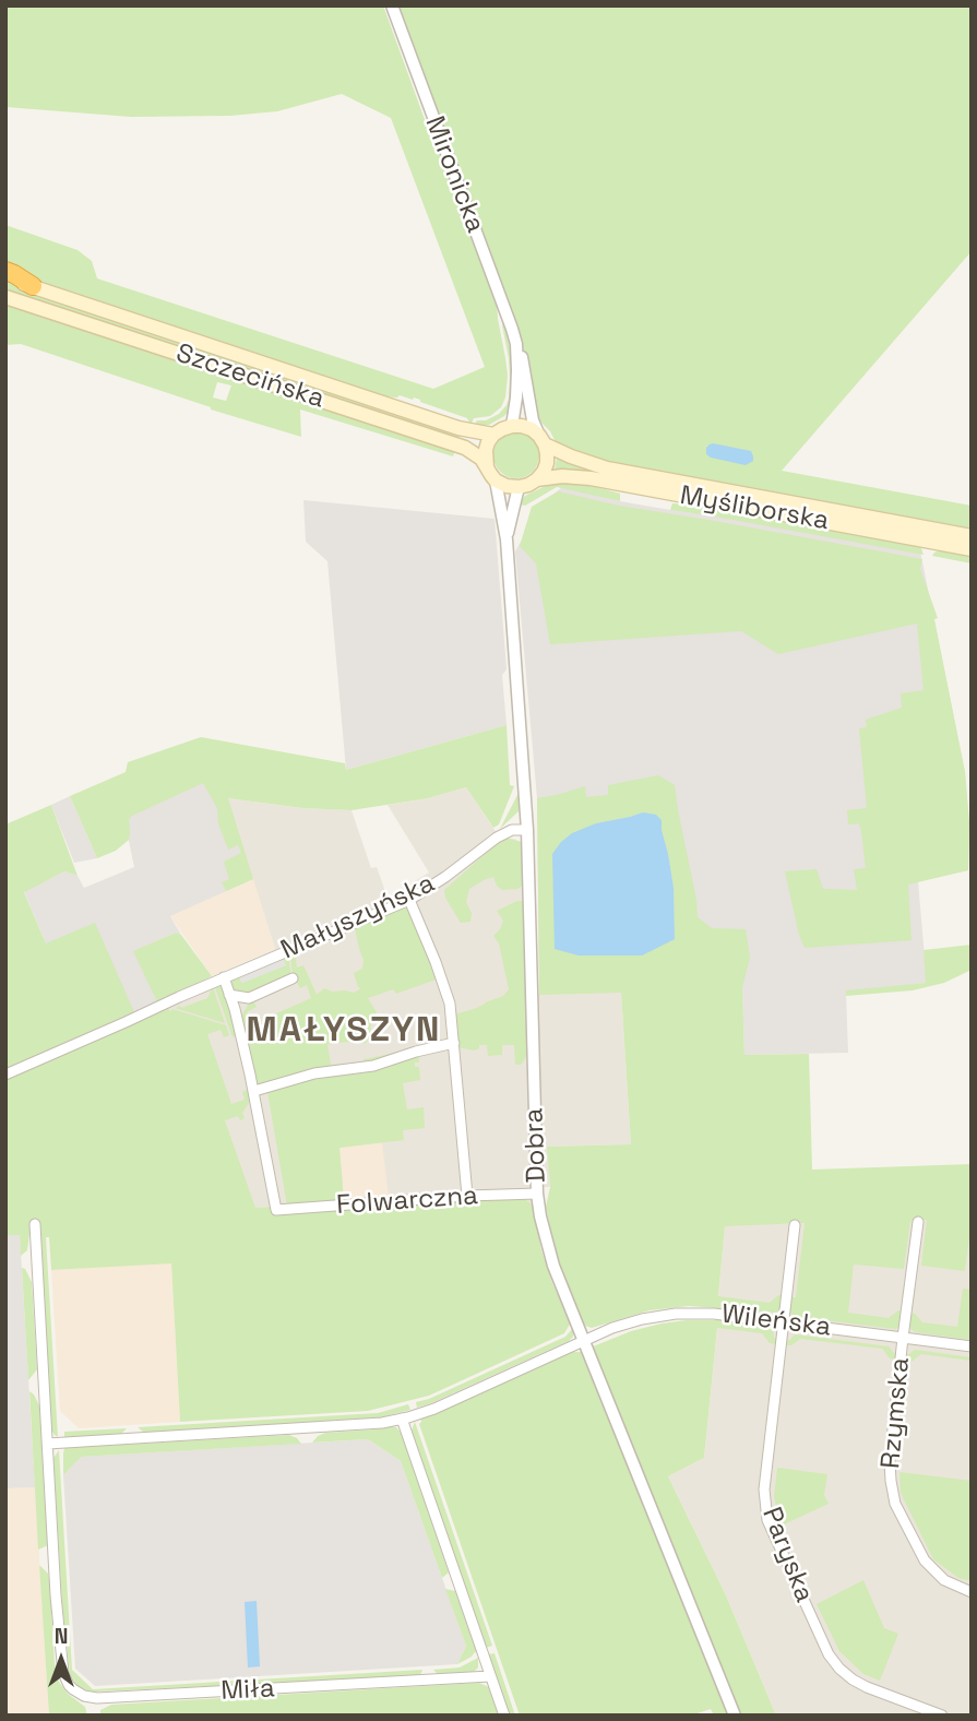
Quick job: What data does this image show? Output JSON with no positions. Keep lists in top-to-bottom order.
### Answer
{
  "streets": {
    "main road": ["Szczecińska", "Myśliborska"],
    "street": [
      "Mironicka",
      "Małyszyńska",
      "Dobra",
      "Folwarczna",
      "Wileńska",
      "Rzymska",
      "Paryska",
      "Miła"
    ]
  },
  "crossings": [
    ["Mironicka", "Szczecińska"],
    ["Mironicka", "Myśliborska"],
    ["Mironicka", "Dobra"],
    ["Szczecińska", "Myśliborska"],
    ["Szczecińska", "Dobra"],
    ["Myśliborska", "Dobra"],
    ["Małyszyńska", "Dobra"],
    ["Dobra", "Folwarczna"],
    ["Dobra", "Wileńska"],
    ["Wileńska", "Rzymska"],
    ["Wileńska", "Paryska"]
  ],
  "districts": ["MAŁYSZYN"],
  "north": "top"
}
